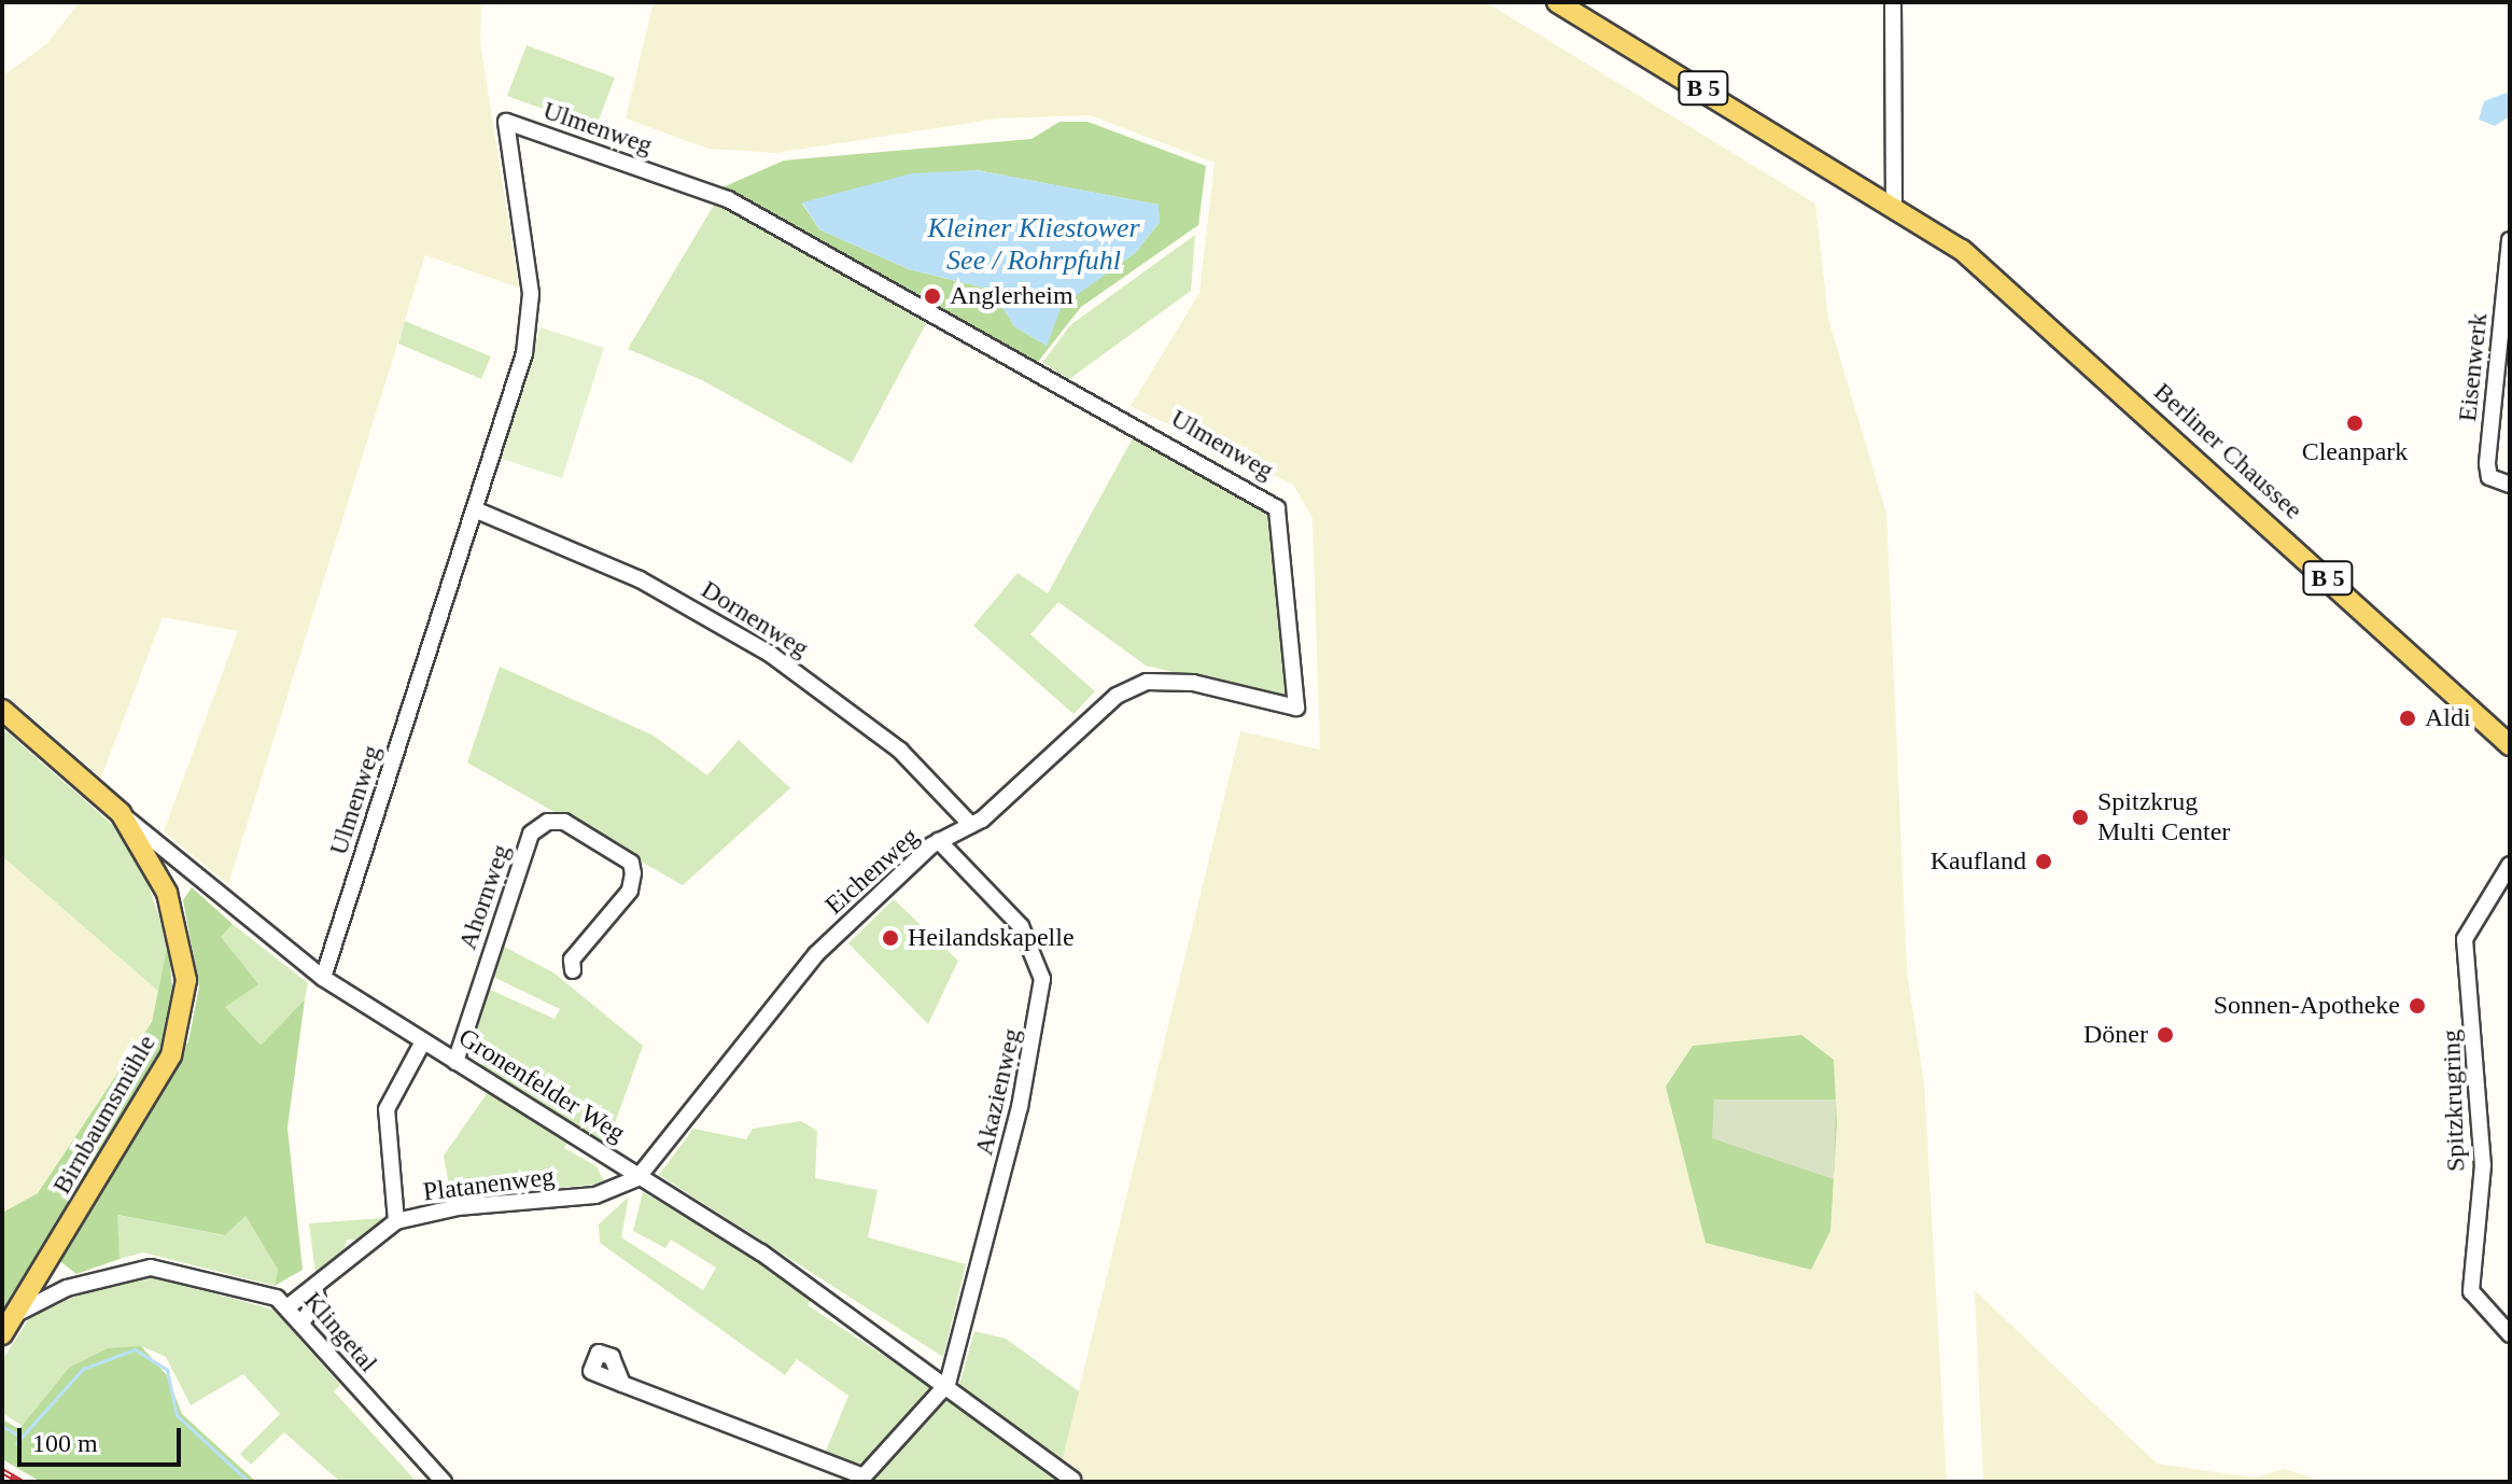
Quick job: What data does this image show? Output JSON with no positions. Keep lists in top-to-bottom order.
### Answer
{
  "streets": {
    "main road": [
      "B 5",
      "Berliner Chaussee",
      "Gronenfelder Weg",
      "Birnbaumsmühle"
    ],
    "street": [
      "Ulmenweg",
      "Eisenwerk",
      "Dornenweg",
      "Eichenweg",
      "Ahornweg",
      "Akazienweg",
      "Spitzkrugring",
      "Platanenweg",
      "Klingetal"
    ]
  },
  "crossings": [
    ["Ulmenweg", "Dornenweg"],
    ["Ulmenweg", "Eichenweg"],
    ["Ulmenweg", "Gronenfelder Weg"],
    ["Dornenweg", "Eichenweg"],
    ["Eichenweg", "Gronenfelder Weg"],
    ["Eichenweg", "Akazienweg"],
    ["Eichenweg", "Platanenweg"],
    ["Ahornweg", "Gronenfelder Weg"],
    ["Gronenfelder Weg", "Akazienweg"],
    ["Gronenfelder Weg", "Birnbaumsmühle"],
    ["Gronenfelder Weg", "Platanenweg"],
    ["Birnbaumsmühle", "Klingetal"],
    ["Platanenweg", "Klingetal"]
  ],
  "water": ["Kleiner Kliestower See / Rohrpfuhl"],
  "places": [
    "Anglerheim",
    "Cleanpark",
    "Aldi",
    "Spitzkrug Multi Center",
    "Kaufland",
    "Heilandskapelle",
    "Sonnen-Apotheke",
    "Döner"
  ],
  "scale_bar": "100 m"
}
